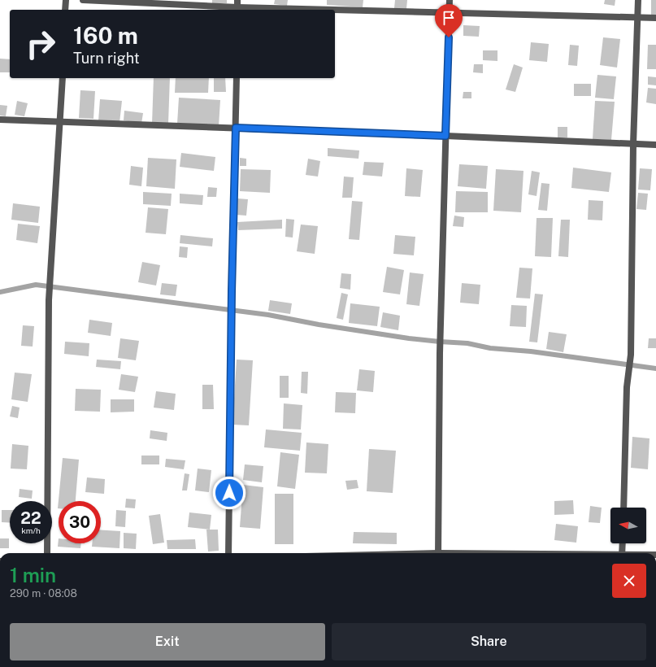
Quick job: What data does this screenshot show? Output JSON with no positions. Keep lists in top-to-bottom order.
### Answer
{
  "north": "left",
  "page": {
    "turn": ["160 m", "Turn right"],
    "speed": "22 km/h",
    "limit": "30",
    "heading": ["1 min", "290 m · 08:08"],
    "buttons": ["Exit", "Share"]
  }
}
